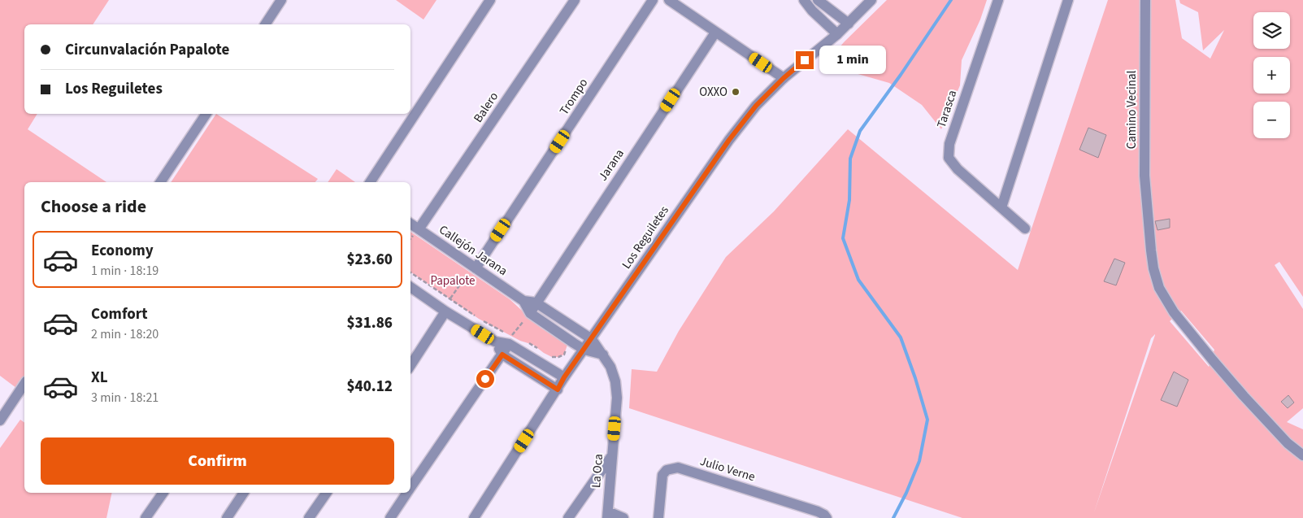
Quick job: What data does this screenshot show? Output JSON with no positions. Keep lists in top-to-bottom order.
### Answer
{
  "streets": {
    "street": [
      "Trompo",
      "Balero",
      "Tarasca",
      "Camino Vecinal",
      "Jarana",
      "Los Reguiletes",
      "Callejón Jarana",
      "Julio Verne",
      "La Oca"
    ]
  },
  "crossings": [
    ["Trompo", "Callejón Jarana"],
    ["Balero", "Callejón Jarana"],
    ["Jarana", "Callejón Jarana"],
    ["Los Reguiletes", "Callejón Jarana"],
    ["Los Reguiletes", "La Oca"],
    ["Callejón Jarana", "La Oca"]
  ],
  "parks": ["Papalote"],
  "places": ["OXXO"],
  "page": {
    "map_buttons": ["+", "−"],
    "banner": ["Circunvalación Papalote", "Los Reguiletes"],
    "bubble": "1 min",
    "heading": "Choose a ride",
    "list": [
      {
        "name": "Economy",
        "note": "1 min · 18:19",
        "value": "$23.60"
      },
      {
        "name": "Comfort",
        "note": "2 min · 18:20",
        "value": "$31.86"
      },
      {
        "name": "XL",
        "note": "3 min · 18:21",
        "value": "$40.12"
      }
    ],
    "buttons": "Confirm"
  }
}
